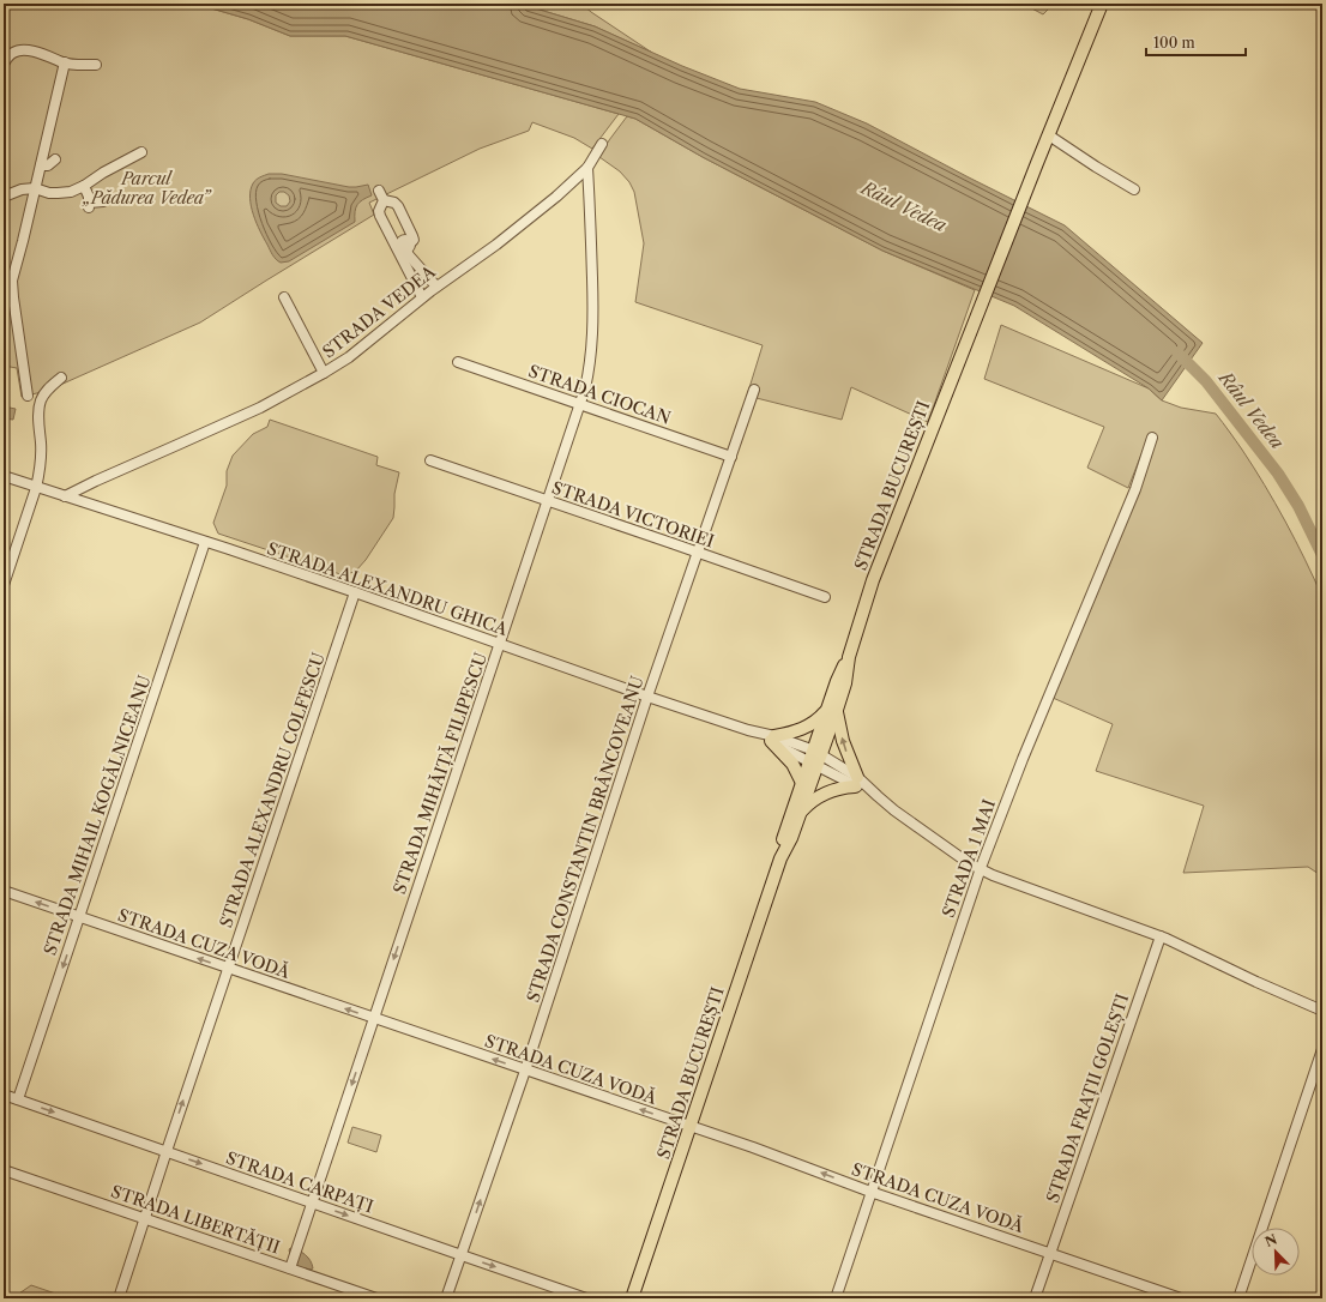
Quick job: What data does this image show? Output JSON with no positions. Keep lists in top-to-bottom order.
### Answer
{
  "streets": {
    "main road": ["STRADA BUCUREȘTI"],
    "street": [
      "STRADA VEDEA",
      "STRADA CIOCAN",
      "STRADA VICTORIEI",
      "STRADA ALEXANDRU GHICA",
      "STRADA MIHĂIȚĂ FILIPESCU",
      "STRADA ALEXANDRU COLFESCU",
      "STRADA MIHAIL KOGĂLNICEANU",
      "STRADA CONSTANTIN BRÂNCOVEANU",
      "STRADA 1 MAI",
      "STRADA CUZA VODĂ",
      "STRADA FRAȚII GOLEȘTI",
      "STRADA CARPAȚI",
      "STRADA LIBERTĂȚII"
    ]
  },
  "crossings": [
    ["STRADA VEDEA", "STRADA ALEXANDRU GHICA"],
    ["STRADA VEDEA", "STRADA MIHĂIȚĂ FILIPESCU"],
    ["STRADA CIOCAN", "STRADA MIHĂIȚĂ FILIPESCU"],
    ["STRADA CIOCAN", "STRADA CONSTANTIN BRÂNCOVEANU"],
    ["STRADA BUCUREȘTI", "STRADA ALEXANDRU GHICA"],
    ["STRADA BUCUREȘTI", "STRADA CUZA VODĂ"],
    ["STRADA VICTORIEI", "STRADA MIHĂIȚĂ FILIPESCU"],
    ["STRADA VICTORIEI", "STRADA CONSTANTIN BRÂNCOVEANU"],
    ["STRADA ALEXANDRU GHICA", "STRADA MIHĂIȚĂ FILIPESCU"],
    ["STRADA ALEXANDRU GHICA", "STRADA ALEXANDRU COLFESCU"],
    ["STRADA ALEXANDRU GHICA", "STRADA MIHAIL KOGĂLNICEANU"],
    ["STRADA ALEXANDRU GHICA", "STRADA CONSTANTIN BRÂNCOVEANU"],
    ["STRADA ALEXANDRU GHICA", "STRADA 1 MAI"],
    ["STRADA ALEXANDRU GHICA", "STRADA FRAȚII GOLEȘTI"],
    ["STRADA MIHĂIȚĂ FILIPESCU", "STRADA CUZA VODĂ"],
    ["STRADA MIHĂIȚĂ FILIPESCU", "STRADA CARPAȚI"],
    ["STRADA MIHĂIȚĂ FILIPESCU", "STRADA LIBERTĂȚII"],
    ["STRADA ALEXANDRU COLFESCU", "STRADA CUZA VODĂ"],
    ["STRADA ALEXANDRU COLFESCU", "STRADA CARPAȚI"],
    ["STRADA ALEXANDRU COLFESCU", "STRADA LIBERTĂȚII"],
    ["STRADA MIHAIL KOGĂLNICEANU", "STRADA CUZA VODĂ"],
    ["STRADA MIHAIL KOGĂLNICEANU", "STRADA CARPAȚI"],
    ["STRADA CONSTANTIN BRÂNCOVEANU", "STRADA CUZA VODĂ"],
    ["STRADA CONSTANTIN BRÂNCOVEANU", "STRADA CARPAȚI"],
    ["STRADA 1 MAI", "STRADA CUZA VODĂ"],
    ["STRADA CUZA VODĂ", "STRADA FRAȚII GOLEȘTI"]
  ],
  "one_way": ["STRADA MIHĂIȚĂ FILIPESCU", "STRADA CUZA VODĂ", "STRADA CARPAȚI"],
  "water": ["Râul Vedea"],
  "parks": ["Parcul „Pădurea Vedea”"],
  "scale_bar": "100 m",
  "north": "top left"
}
